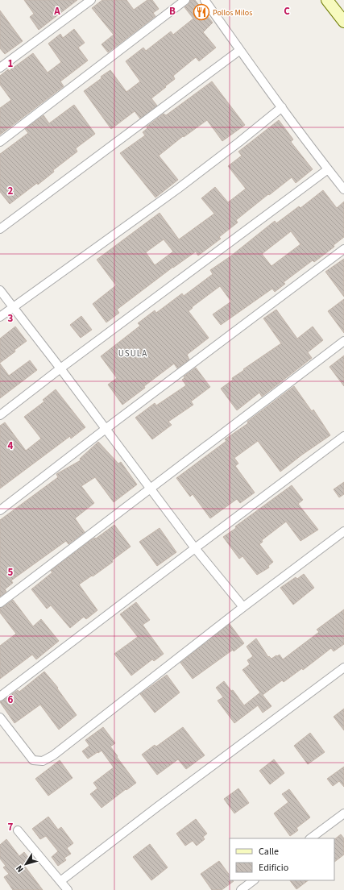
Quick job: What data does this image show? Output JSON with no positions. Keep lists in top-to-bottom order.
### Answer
{
  "districts": ["USULA"],
  "places": {
    "restaurant": ["Pollos Milos"]
  },
  "legend": ["Calle", "Edificio"],
  "north": "bottom left",
  "grid": {
    "columns": ["A", "B", "C"],
    "rows": [
      "1",
      "2",
      "3",
      "4",
      "5",
      "6",
      "7"
    ]
  }
}
